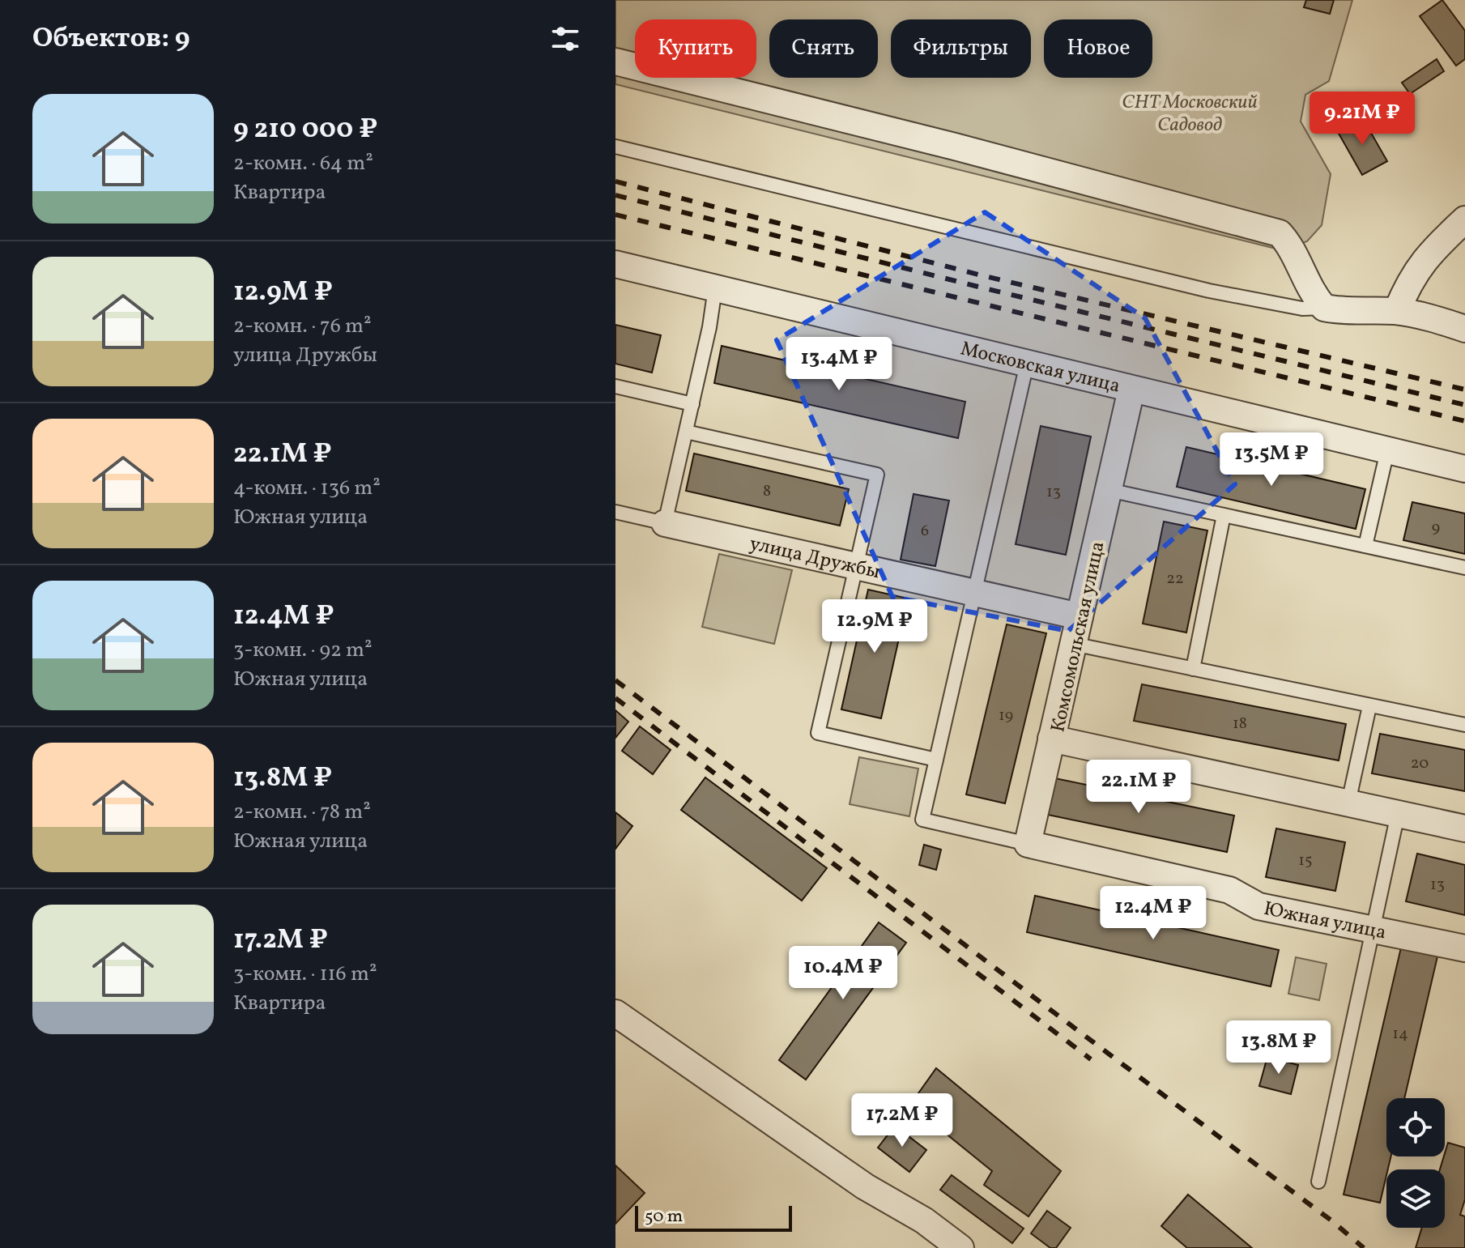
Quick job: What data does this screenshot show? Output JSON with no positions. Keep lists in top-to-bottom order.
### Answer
{
  "streets": {
    "street": [
      "Московская улица",
      "улица Дружбы",
      "Комсомольская улица",
      "Южная улица"
    ]
  },
  "crossings": [
    ["Московская улица", "Комсомольская улица"],
    ["улица Дружбы", "Комсомольская улица"]
  ],
  "parks": ["СНТ Московский Садовод"],
  "house_numbers": [
    "8",
    "13",
    "9",
    "6",
    "22",
    "19",
    "18",
    "20",
    "15",
    "13",
    "14"
  ],
  "scale_bar": "50 m",
  "page": {
    "heading": "Объектов: 9",
    "chip": [
      "Купить",
      "Снять",
      "Фильтры",
      "Новое"
    ],
    "list": [
      {
        "name": "9 210 000 ₽",
        "note": "2-комн. · 64 m² · Квартира"
      },
      {
        "name": "12.9M ₽",
        "note": "2-комн. · 76 m² · улица Дружбы"
      },
      {
        "name": "22.1M ₽",
        "note": "4-комн. · 136 m² · Южная улица"
      },
      {
        "name": "12.4M ₽",
        "note": "3-комн. · 92 m² · Южная улица"
      },
      {
        "name": "13.8M ₽",
        "note": "2-комн. · 78 m² · Южная улица"
      },
      {
        "name": "17.2M ₽",
        "note": "3-комн. · 116 m² · Квартира"
      }
    ],
    "price": [
      "9.21M ₽",
      "13.4M ₽",
      "13.5M ₽",
      "12.9M ₽",
      "22.1M ₽",
      "12.4M ₽",
      "10.4M ₽",
      "13.8M ₽",
      "17.2M ₽"
    ],
    "scale": "50 m"
  }
}
